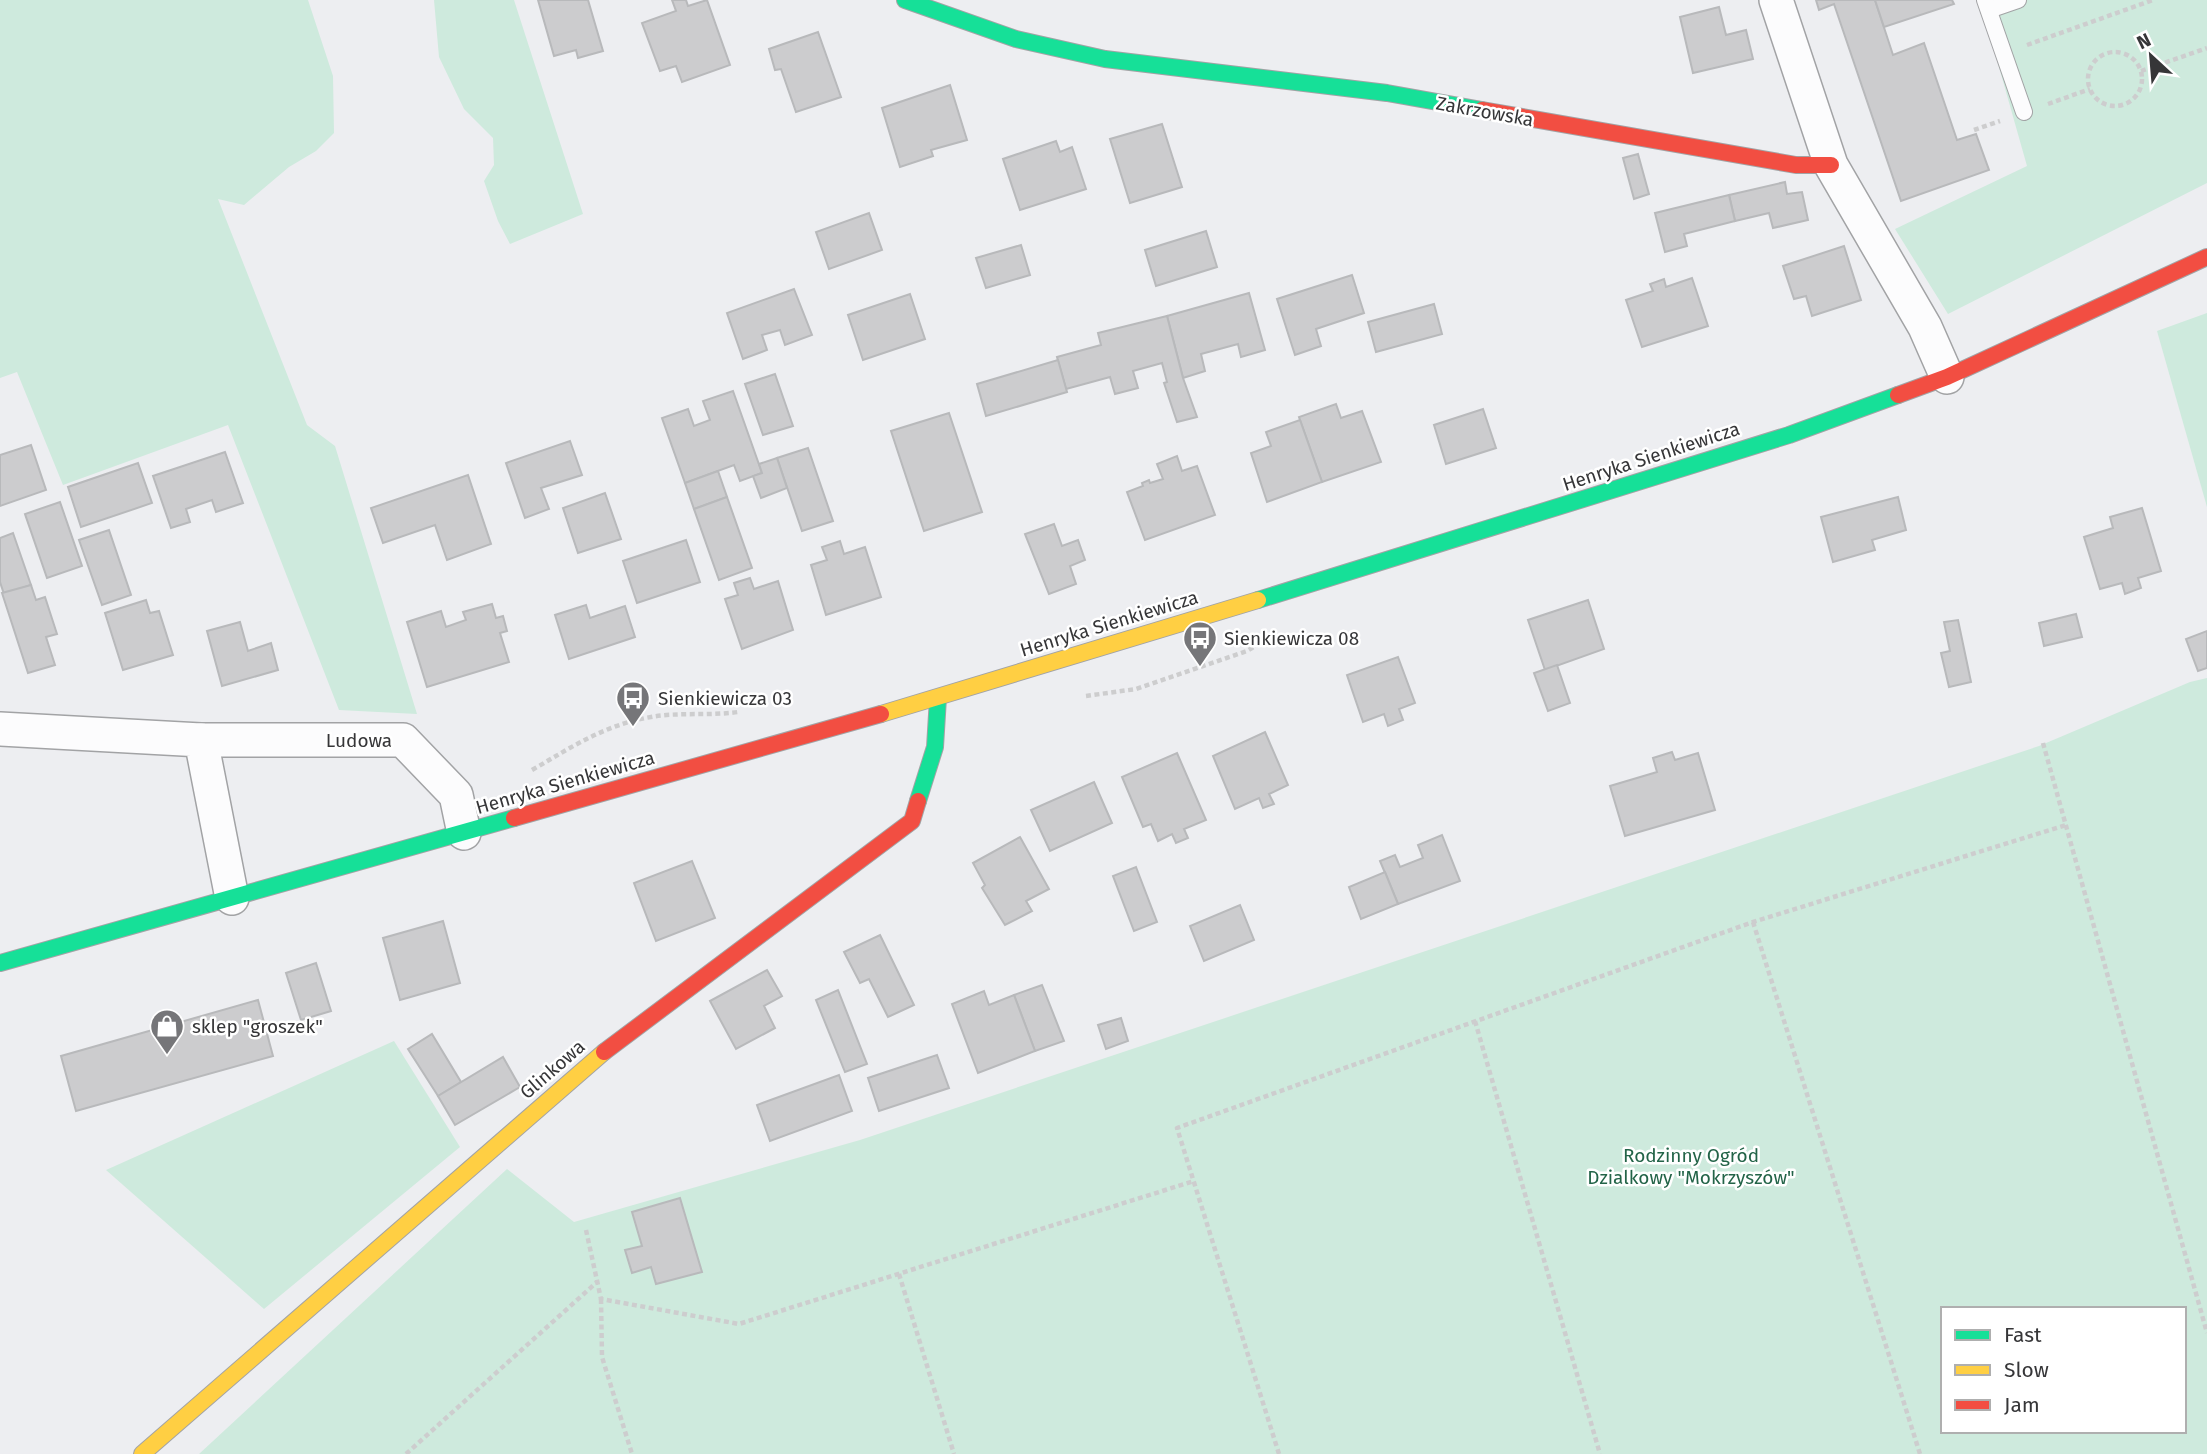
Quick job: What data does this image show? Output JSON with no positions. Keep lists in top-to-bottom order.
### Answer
{
  "streets": {
    "main road": ["Zakrzowska", "Henryka Sienkiewicza", "Glinkowa"],
    "street": ["Ludowa"]
  },
  "crossings": [
    ["Henryka Sienkiewicza", "Ludowa"],
    ["Henryka Sienkiewicza", "Glinkowa"]
  ],
  "parks": ["Rodzinny Ogród Dzialkowy \"Mokrzyszów\""],
  "places": {
    "bus stop": ["Sienkiewicza 08", "Sienkiewicza 03"],
    "shop": ["sklep \"groszek\""]
  },
  "legend": ["Fast", "Slow", "Jam"],
  "north": "top left"
}
